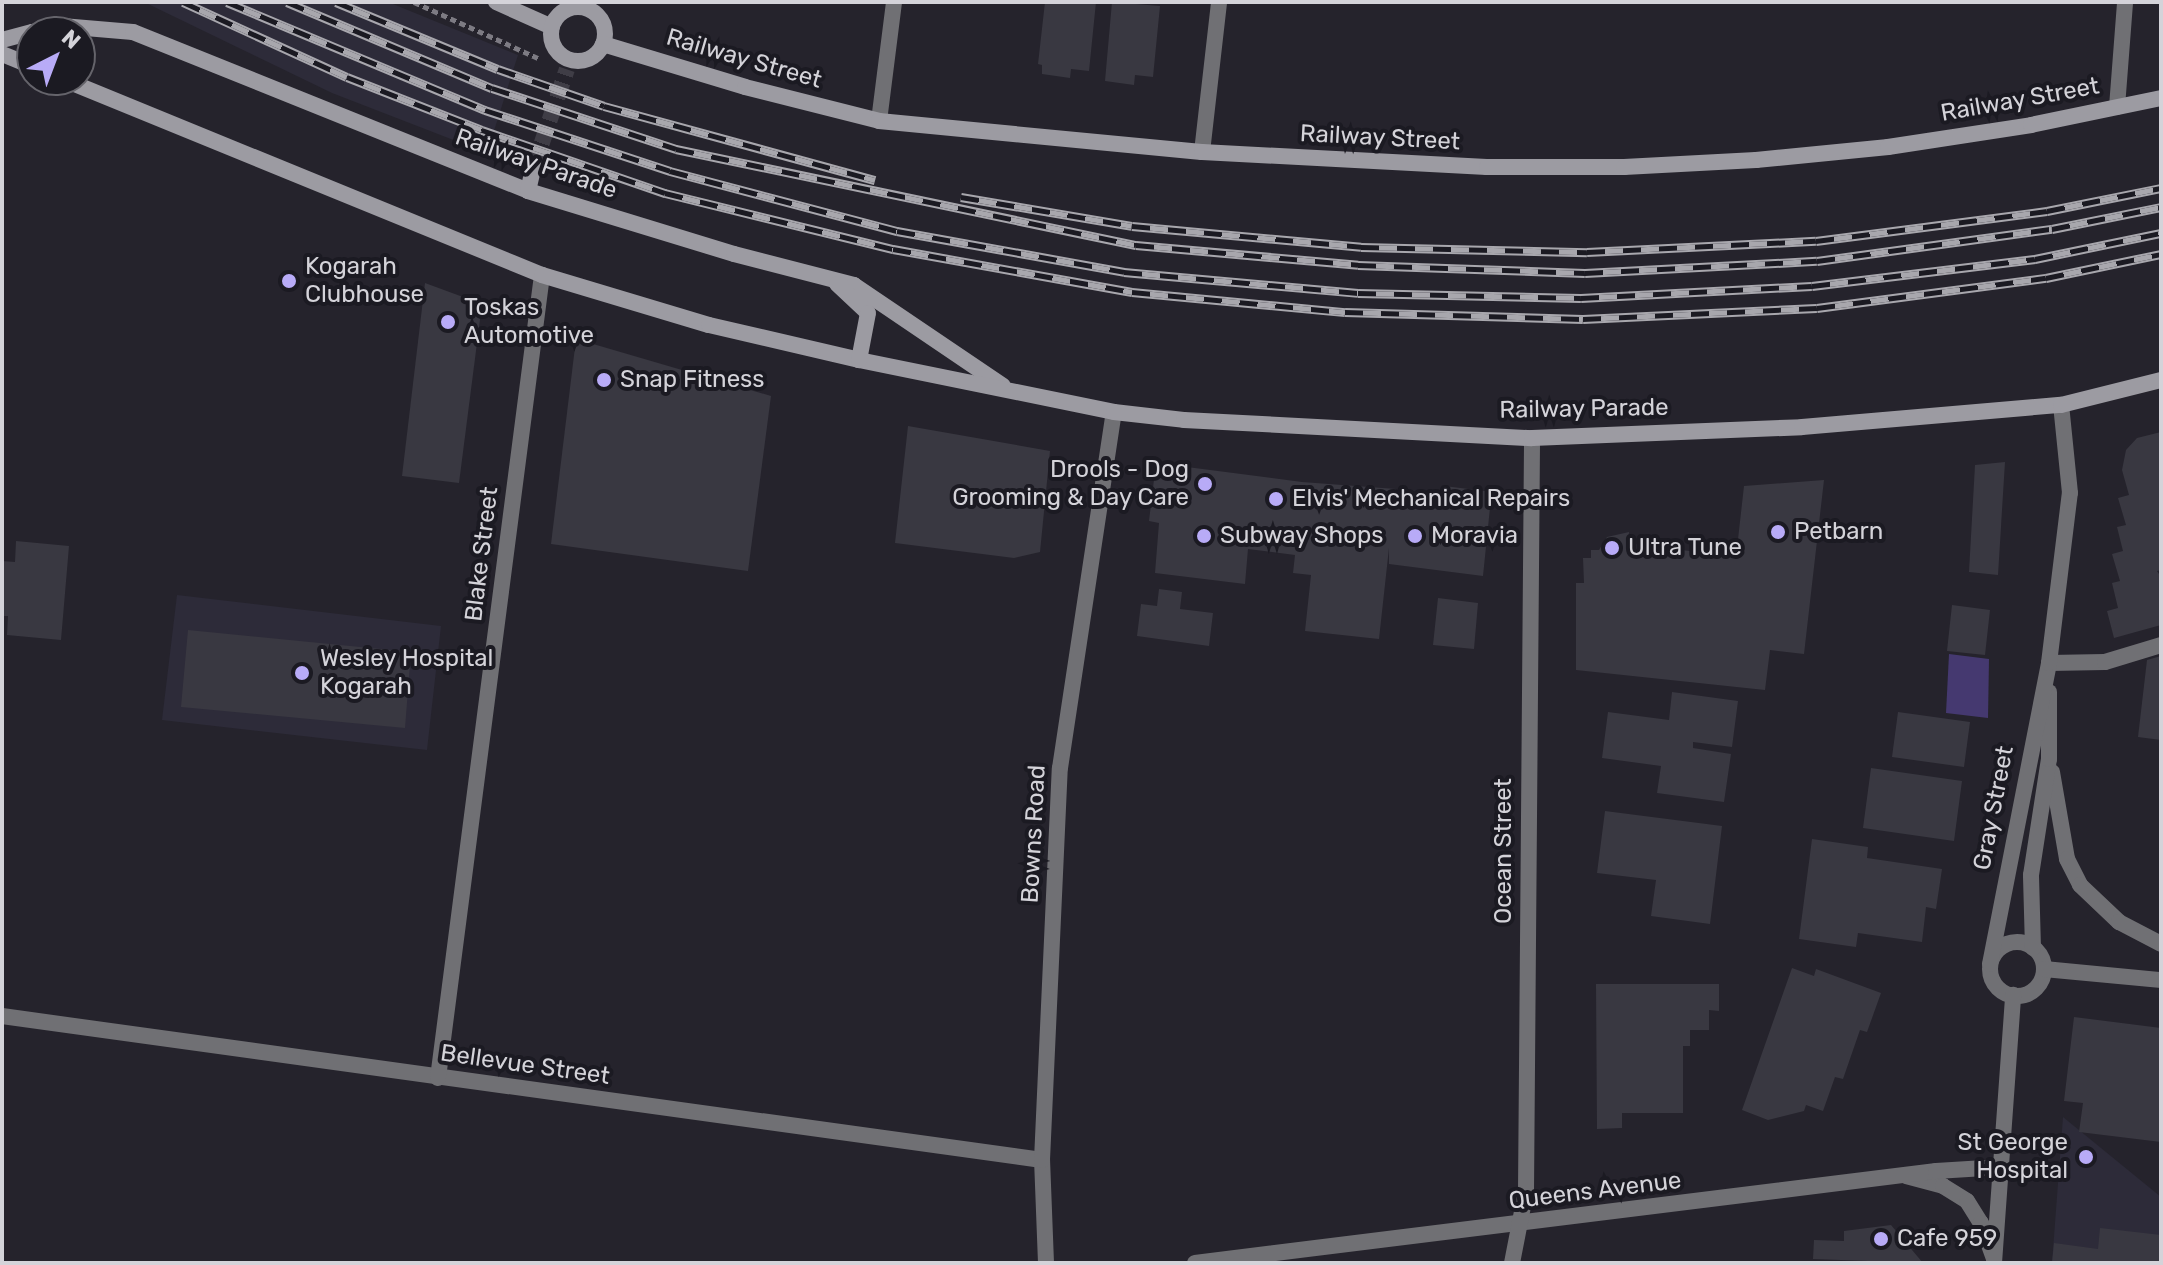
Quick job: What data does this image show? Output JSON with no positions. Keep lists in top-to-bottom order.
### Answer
{
  "streets": {
    "main road": ["Railway Street", "Railway Parade"],
    "street": [
      "Blake Street",
      "Gray Street",
      "Bowns Road",
      "Ocean Street",
      "Bellevue Street",
      "Queens Avenue"
    ]
  },
  "crossings": [
    ["Railway Parade", "Blake Street"],
    ["Railway Parade", "Gray Street"],
    ["Railway Parade", "Bowns Road"],
    ["Railway Parade", "Ocean Street"],
    ["Blake Street", "Bellevue Street"],
    ["Bowns Road", "Bellevue Street"],
    ["Ocean Street", "Queens Avenue"]
  ],
  "places": [
    "Kogarah Clubhouse",
    "Toskas Automotive",
    "Snap Fitness",
    "Drools - Dog Grooming & Day Care",
    "Elvis' Mechanical Repairs",
    "Petbarn",
    "Subway Shops",
    "Moravia",
    "Ultra Tune",
    "Wesley Hospital Kogarah",
    "St George Hospital",
    "Cafe 959"
  ],
  "north": "top right"
}
